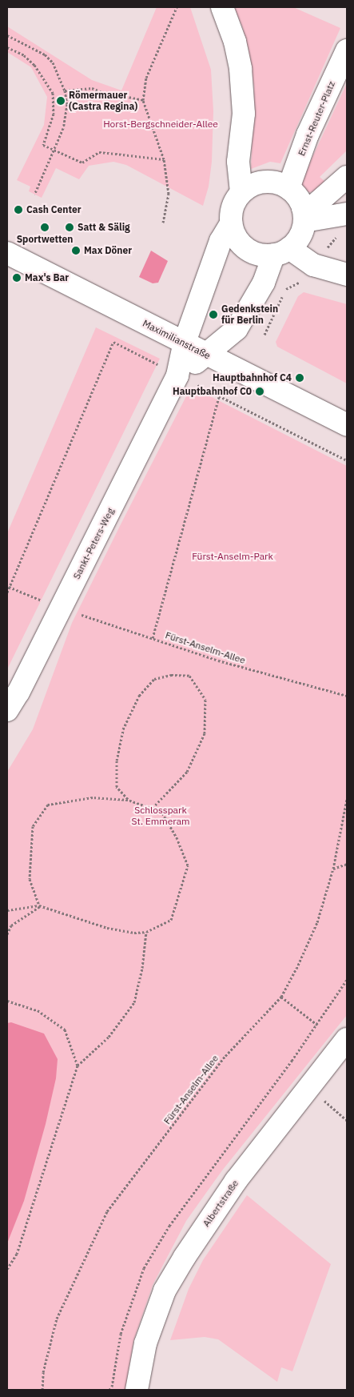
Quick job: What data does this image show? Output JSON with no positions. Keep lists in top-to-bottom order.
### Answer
{
  "streets": {
    "street": [
      "Ernst-Reuter-Platz",
      "Maximilianstraße",
      "Sankt-Peters-Weg",
      "Albertstraße"
    ],
    "path": ["Fürst-Anselm-Allee"]
  },
  "crossings": [
    ["Maximilianstraße", "Sankt-Peters-Weg"],
    ["Sankt-Peters-Weg", "Fürst-Anselm-Allee"]
  ],
  "parks": ["Horst-Bergschneider-Allee", "Fürst-Anselm-Park", "Schlosspark St. Emmeram"],
  "places": [
    "Römermauer (Castra Regina)",
    "Cash Center",
    "Sportwetten",
    "Satt & Sälig",
    "Max Döner",
    "Max's Bar",
    "Gedenkstein für Berlin",
    "Hauptbahnhof C4",
    "Hauptbahnhof C0"
  ]
}
